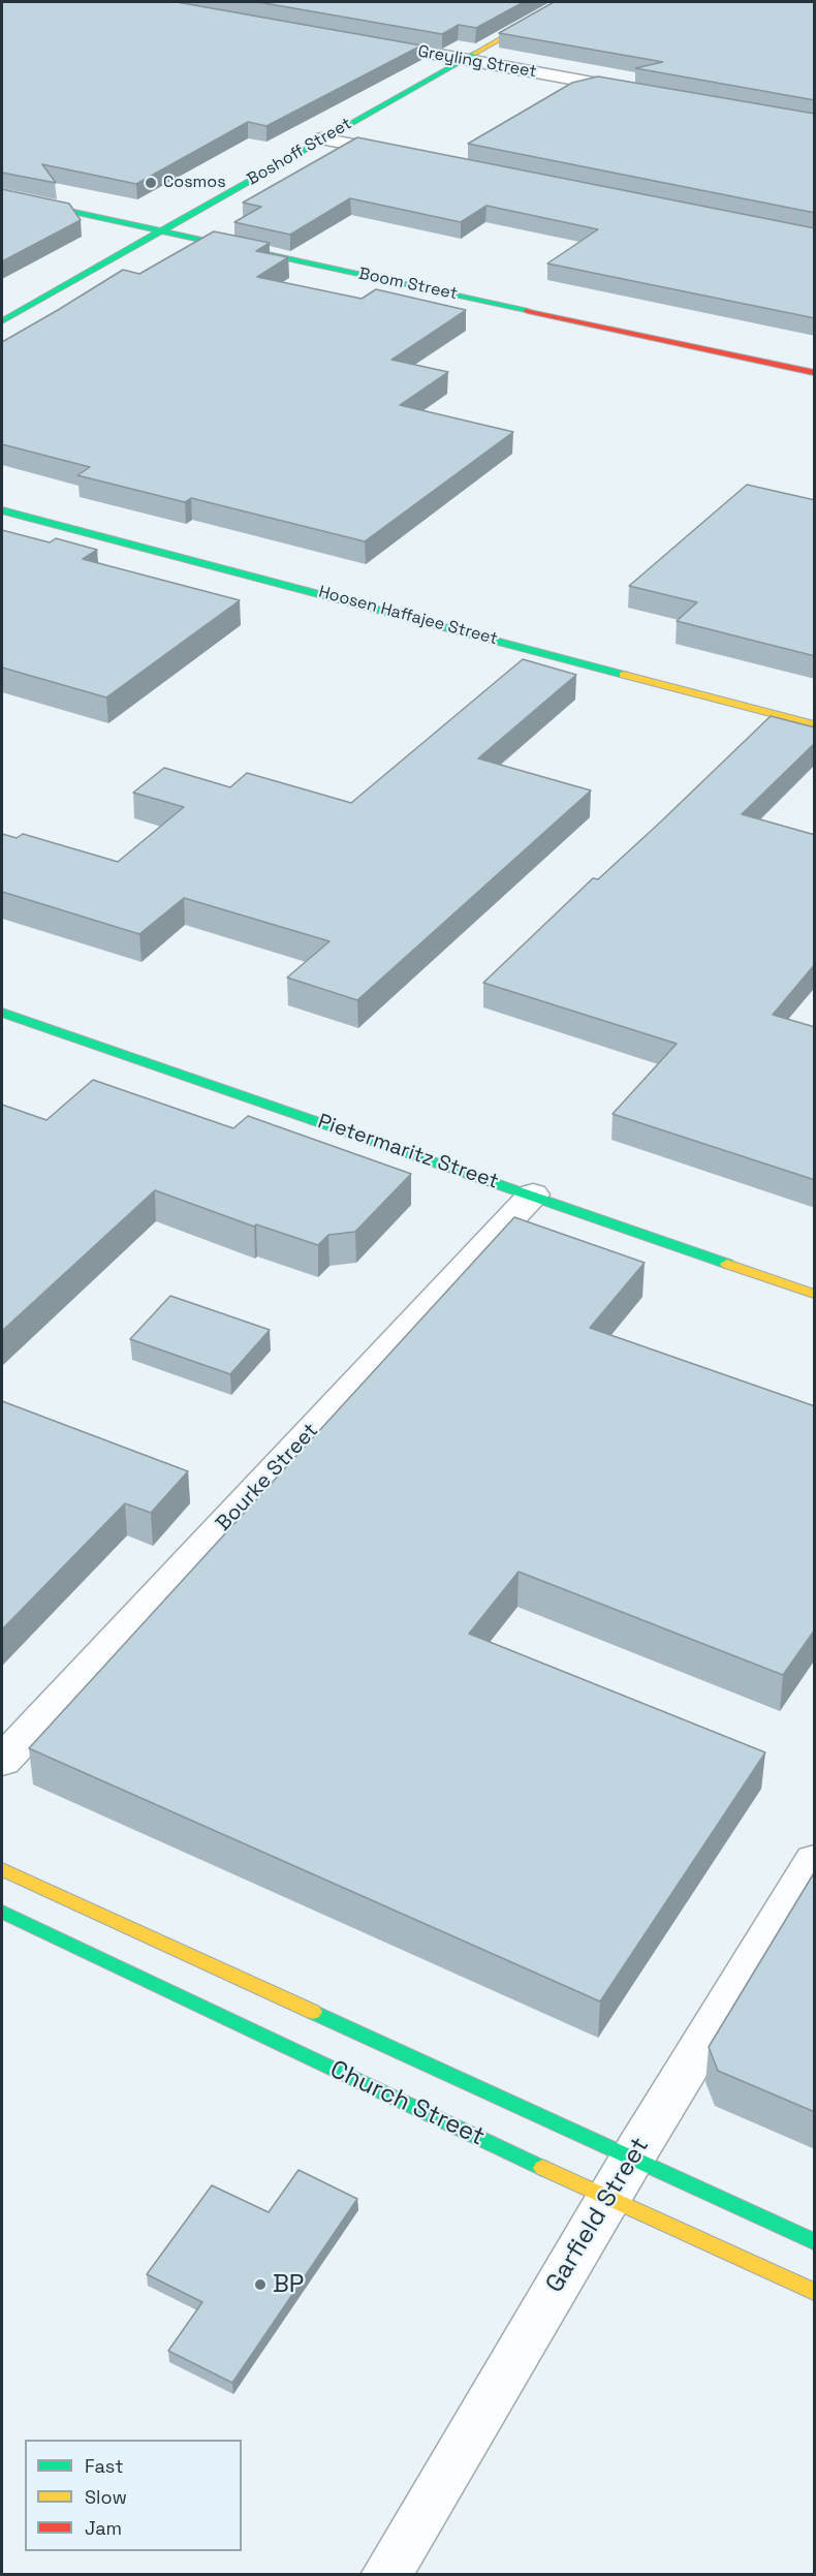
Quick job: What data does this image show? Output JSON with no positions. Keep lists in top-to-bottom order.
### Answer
{
  "streets": {
    "street": [
      "Greyling Street",
      "Boshoff Street",
      "Boom Street",
      "Hoosen Haffajee Street",
      "Pietermaritz Street",
      "Bourke Street",
      "Church Street",
      "Garfield Street"
    ]
  },
  "crossings": [
    ["Greyling Street", "Boshoff Street"],
    ["Boshoff Street", "Boom Street"],
    ["Pietermaritz Street", "Bourke Street"],
    ["Church Street", "Garfield Street"]
  ],
  "places": ["Cosmos", "BP"],
  "legend": ["Fast", "Slow", "Jam"]
}
